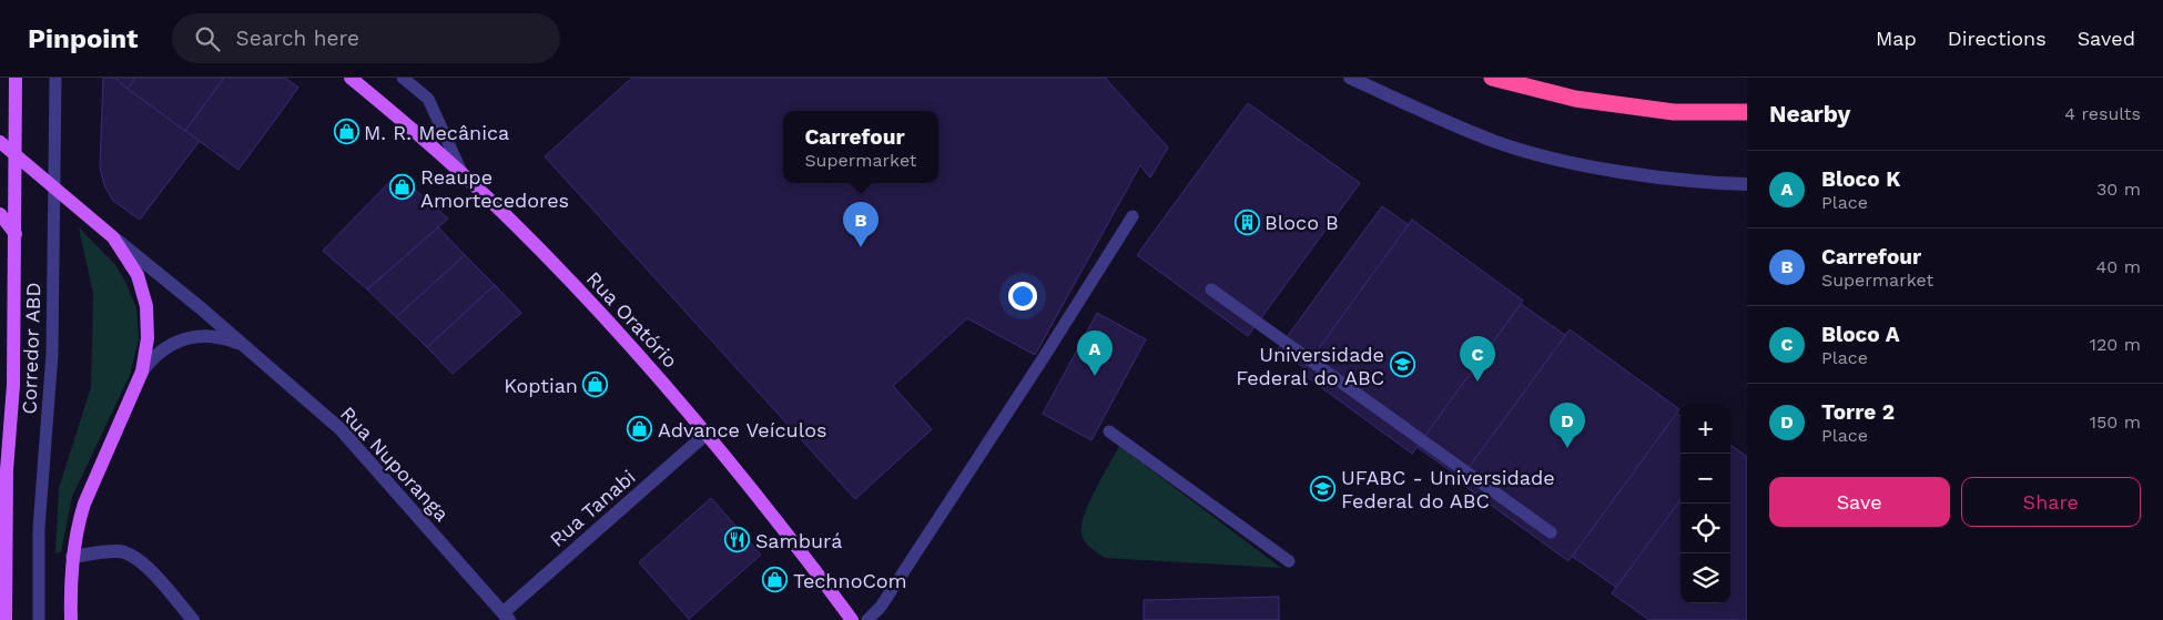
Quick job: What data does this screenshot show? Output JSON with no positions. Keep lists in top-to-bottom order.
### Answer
{
  "streets": {
    "main road": ["Rua Oratório", "Rua Nuporanga"],
    "street": ["Rua Tanabi"],
    "lane": ["Corredor ABD"]
  },
  "crossings": [
    ["Rua Oratório", "Rua Tanabi"],
    ["Corredor ABD", "Rua Nuporanga"],
    ["Rua Nuporanga", "Rua Tanabi"]
  ],
  "places": {
    "shop": [
      "M. R. Mecânica",
      "Reaupe Amortecedores",
      "Koptian",
      "Advance Veículos",
      "TechnoCom"
    ],
    "building": ["Bloco B"],
    "school or university": ["Universidade Federal do ABC", "UFABC - Universidade Federal do ABC"],
    "restaurant": ["Samburá"]
  },
  "page": {
    "header": "Pinpoint",
    "search": "Search here",
    "nav": ["Map", "Directions", "Saved"],
    "heading": ["Nearby", "4 results"],
    "popup": ["Carrefour", "Supermarket"],
    "list": [
      {
        "mark": "A",
        "name": "Bloco K",
        "note": "Place",
        "value": "30 m"
      },
      {
        "mark": "B",
        "name": "Carrefour",
        "note": "Supermarket",
        "value": "40 m"
      },
      {
        "mark": "C",
        "name": "Bloco A",
        "note": "Place",
        "value": "120 m"
      },
      {
        "mark": "D",
        "name": "Torre 2",
        "note": "Place",
        "value": "150 m"
      }
    ],
    "pins": [
      "B",
      "A",
      "C",
      "D"
    ],
    "map_buttons": ["+", "−"],
    "buttons": ["Save", "Share"]
  }
}
